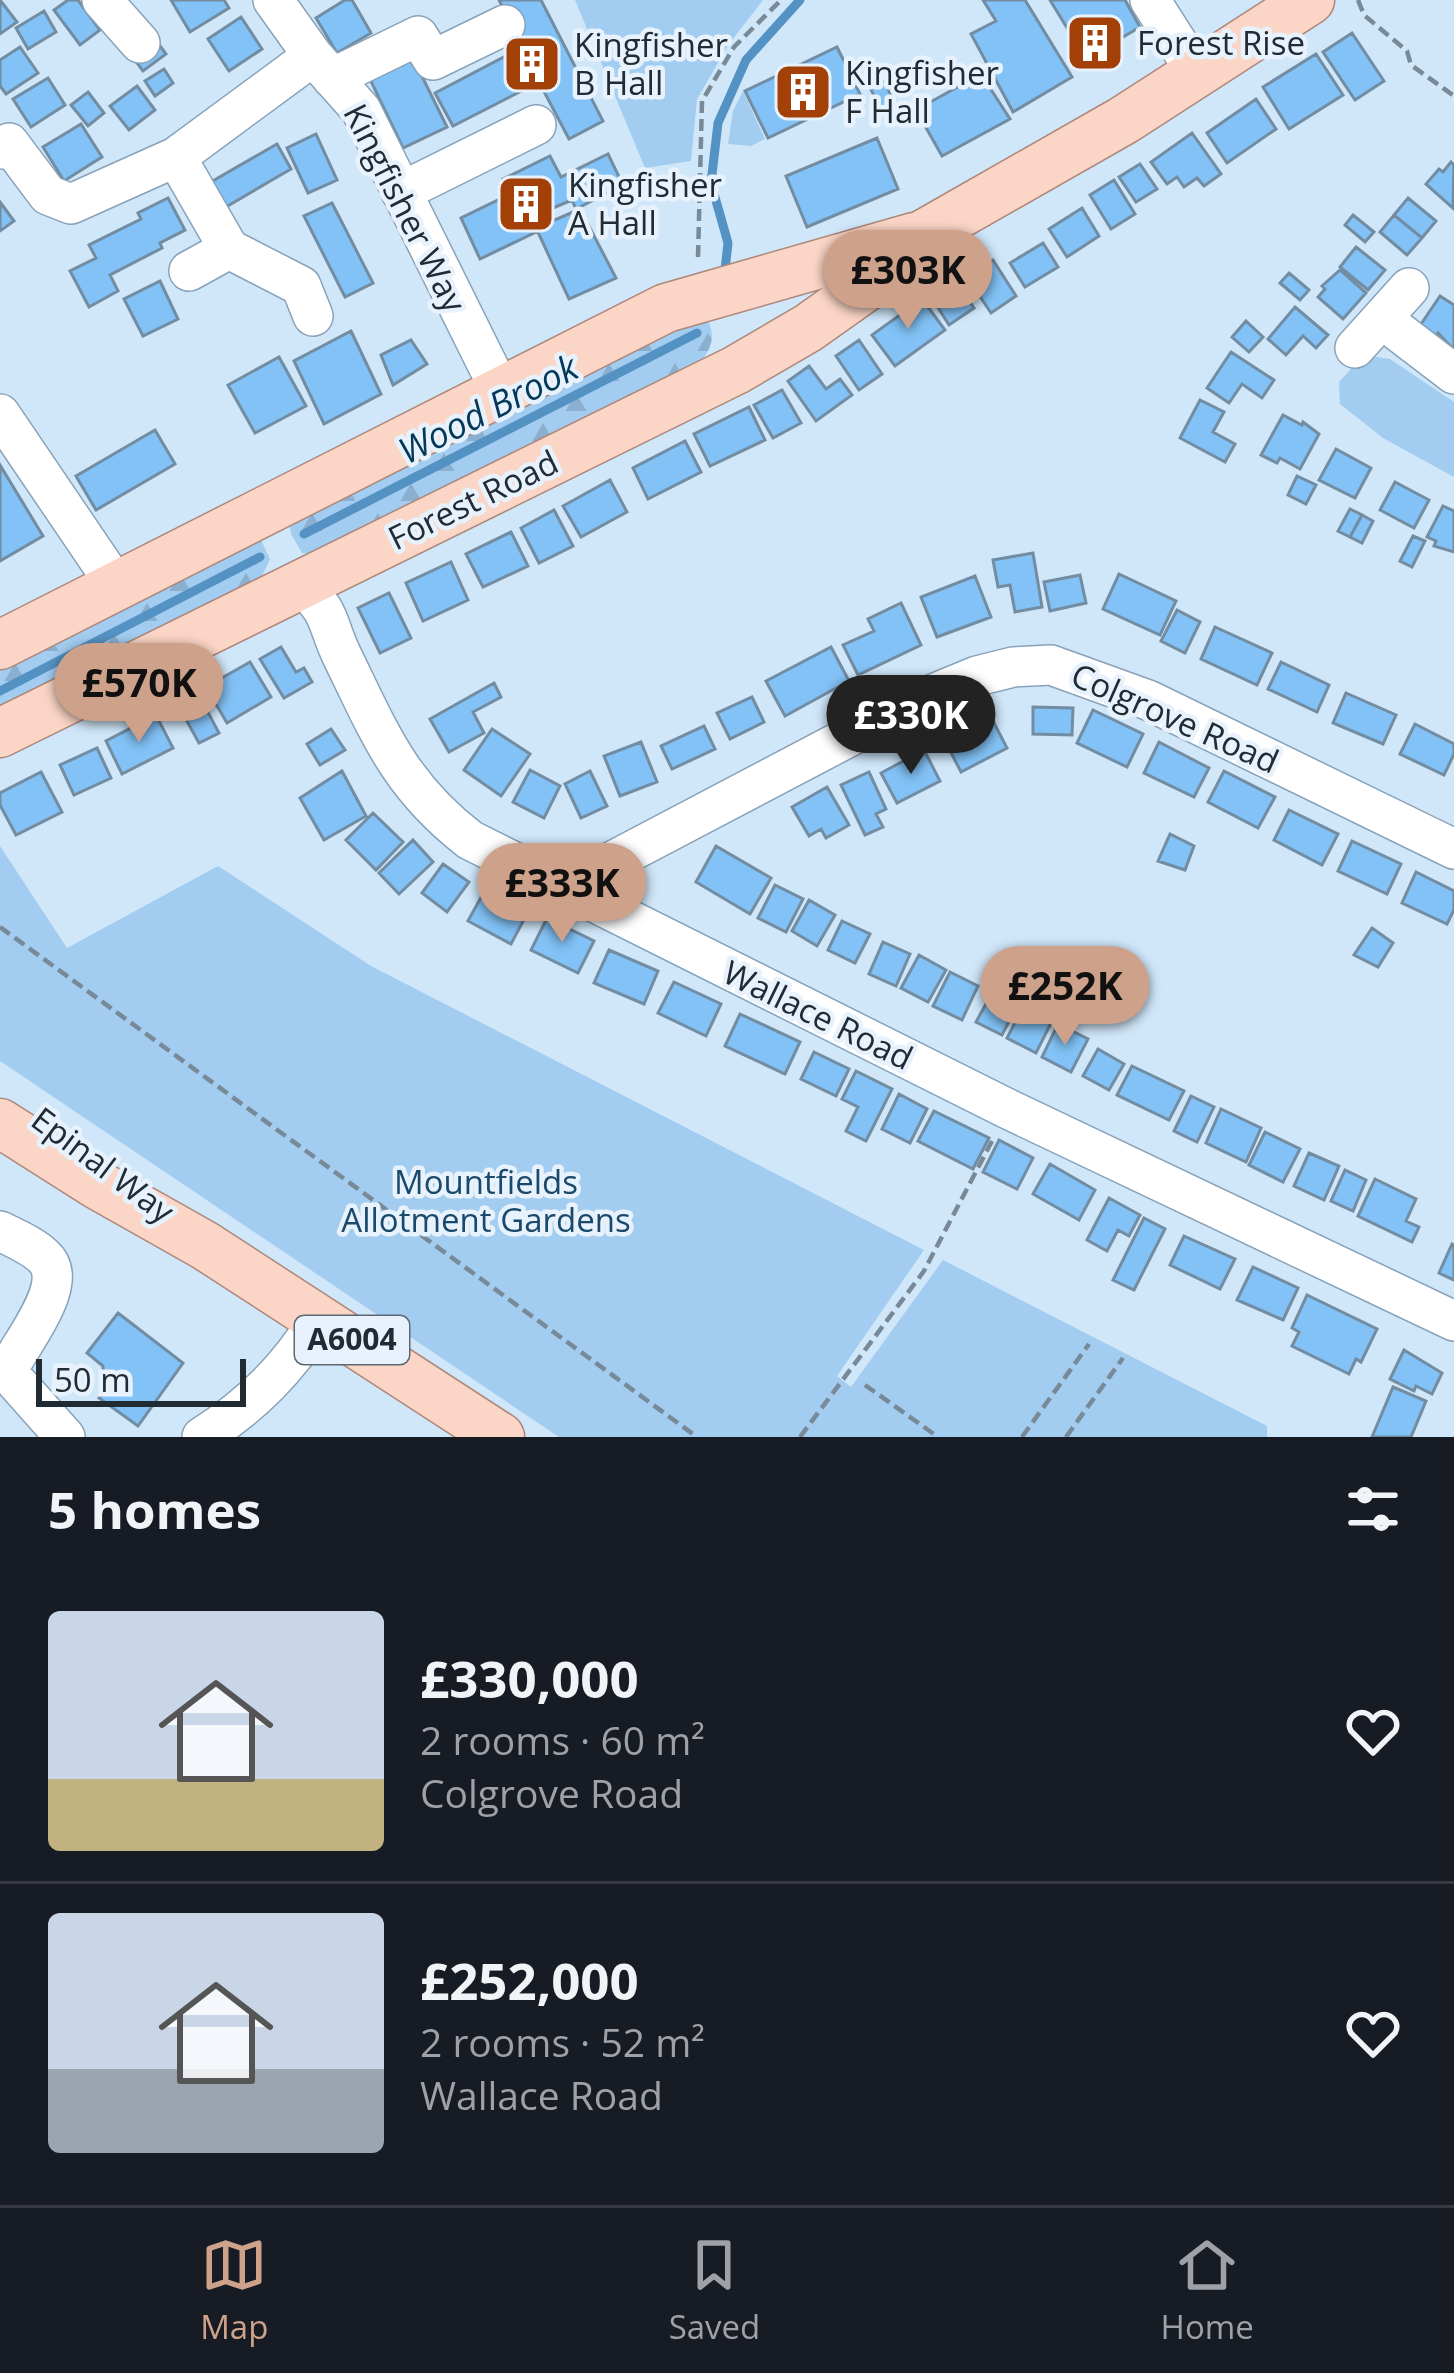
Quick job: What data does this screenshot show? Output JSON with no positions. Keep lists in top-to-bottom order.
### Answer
{
  "streets": {
    "main road": ["Forest Road", "Epinal Way", "A6004"],
    "street": ["Kingfisher Way", "Colgrove Road", "Wallace Road"]
  },
  "crossings": [
    ["Kingfisher Way", "Forest Road"],
    ["Forest Road", "Wallace Road"],
    ["Colgrove Road", "Wallace Road"]
  ],
  "water": ["Wood Brook"],
  "parks": ["Mountfields Allotment Gardens"],
  "places": {
    "building": [
      "Forest Rise",
      "Kingfisher B Hall",
      "Kingfisher F Hall",
      "Kingfisher A Hall"
    ]
  },
  "scale_bar": "50 m",
  "page": {
    "price": [
      "£303K",
      "£570K",
      "£330K",
      "£333K",
      "£252K"
    ],
    "scale": "50 m",
    "heading": "5 homes",
    "list": [
      {
        "name": "£330,000",
        "note": "2 rooms · 60 m² · Colgrove Road"
      },
      {
        "name": "£252,000",
        "note": "2 rooms · 52 m² · Wallace Road"
      }
    ],
    "tabs": ["Map", "Saved", "Home"]
  }
}
